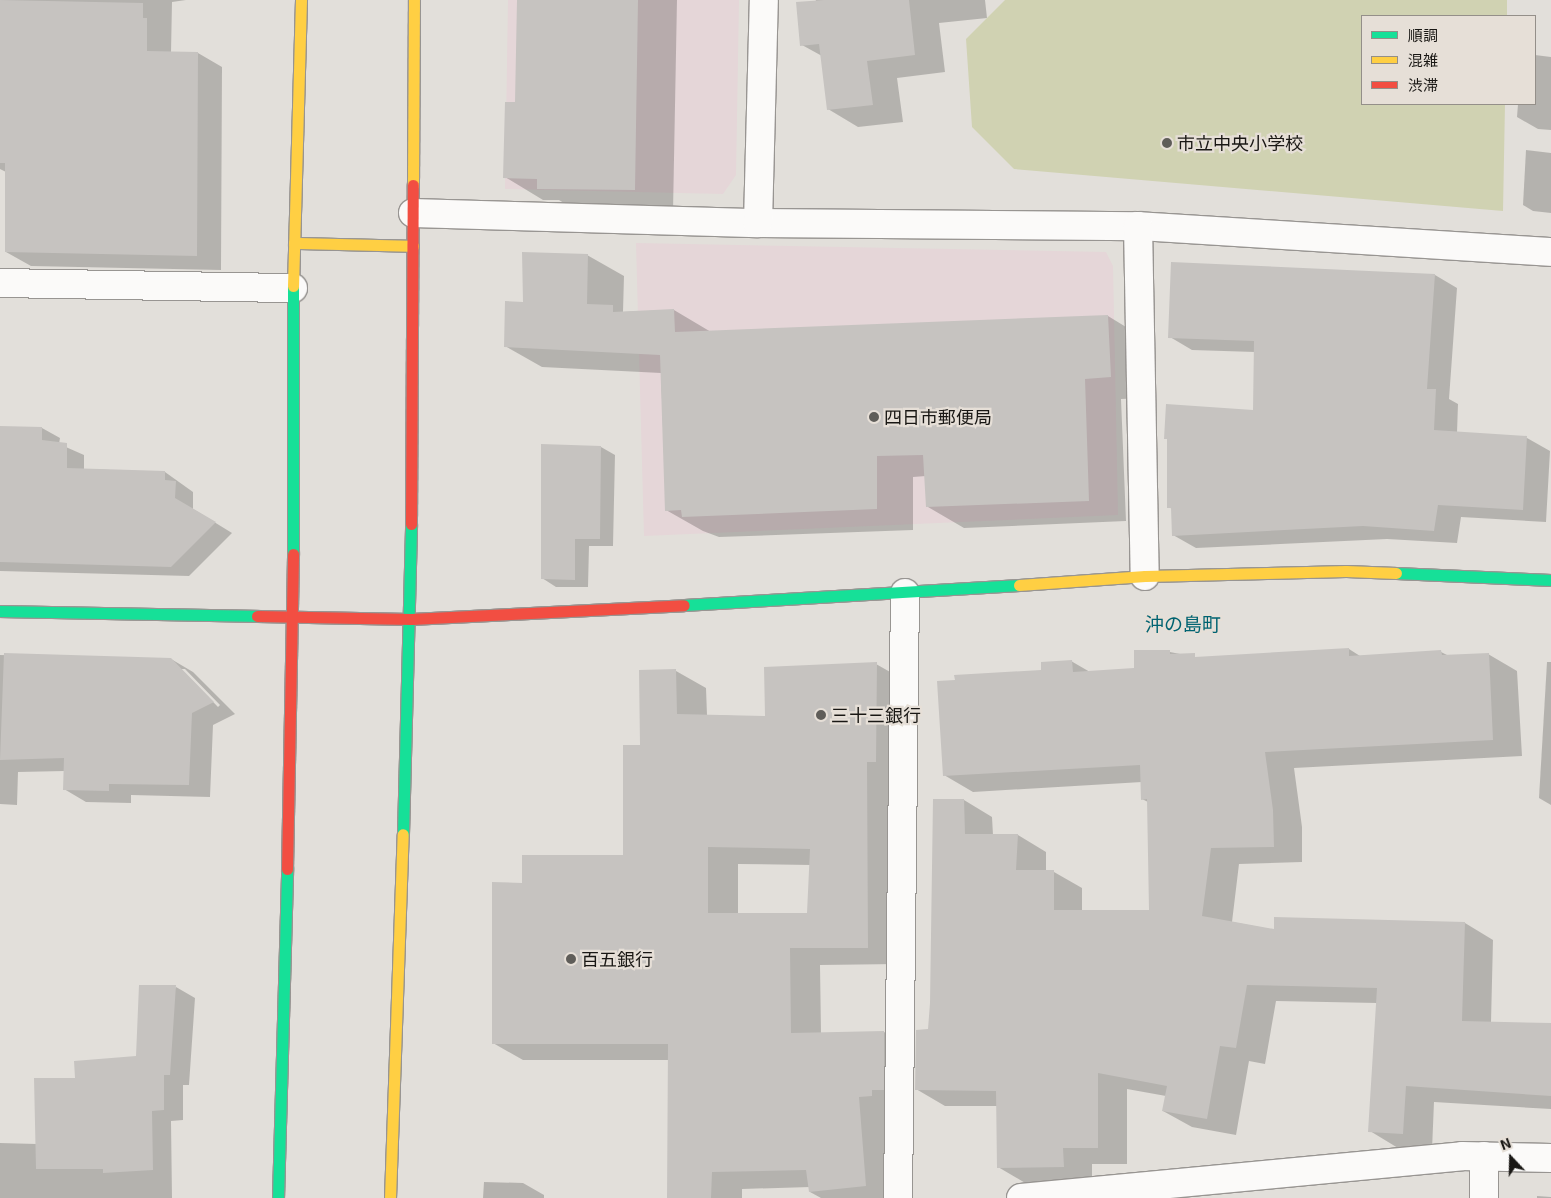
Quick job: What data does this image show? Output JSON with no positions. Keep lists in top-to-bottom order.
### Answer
{
  "districts": ["沖の島町"],
  "places": [
    "市立中央小学校",
    "四日市郵便局",
    "三十三銀行",
    "百五銀行"
  ],
  "legend": ["順調", "混雑", "渋滞"],
  "north": "top"
}
